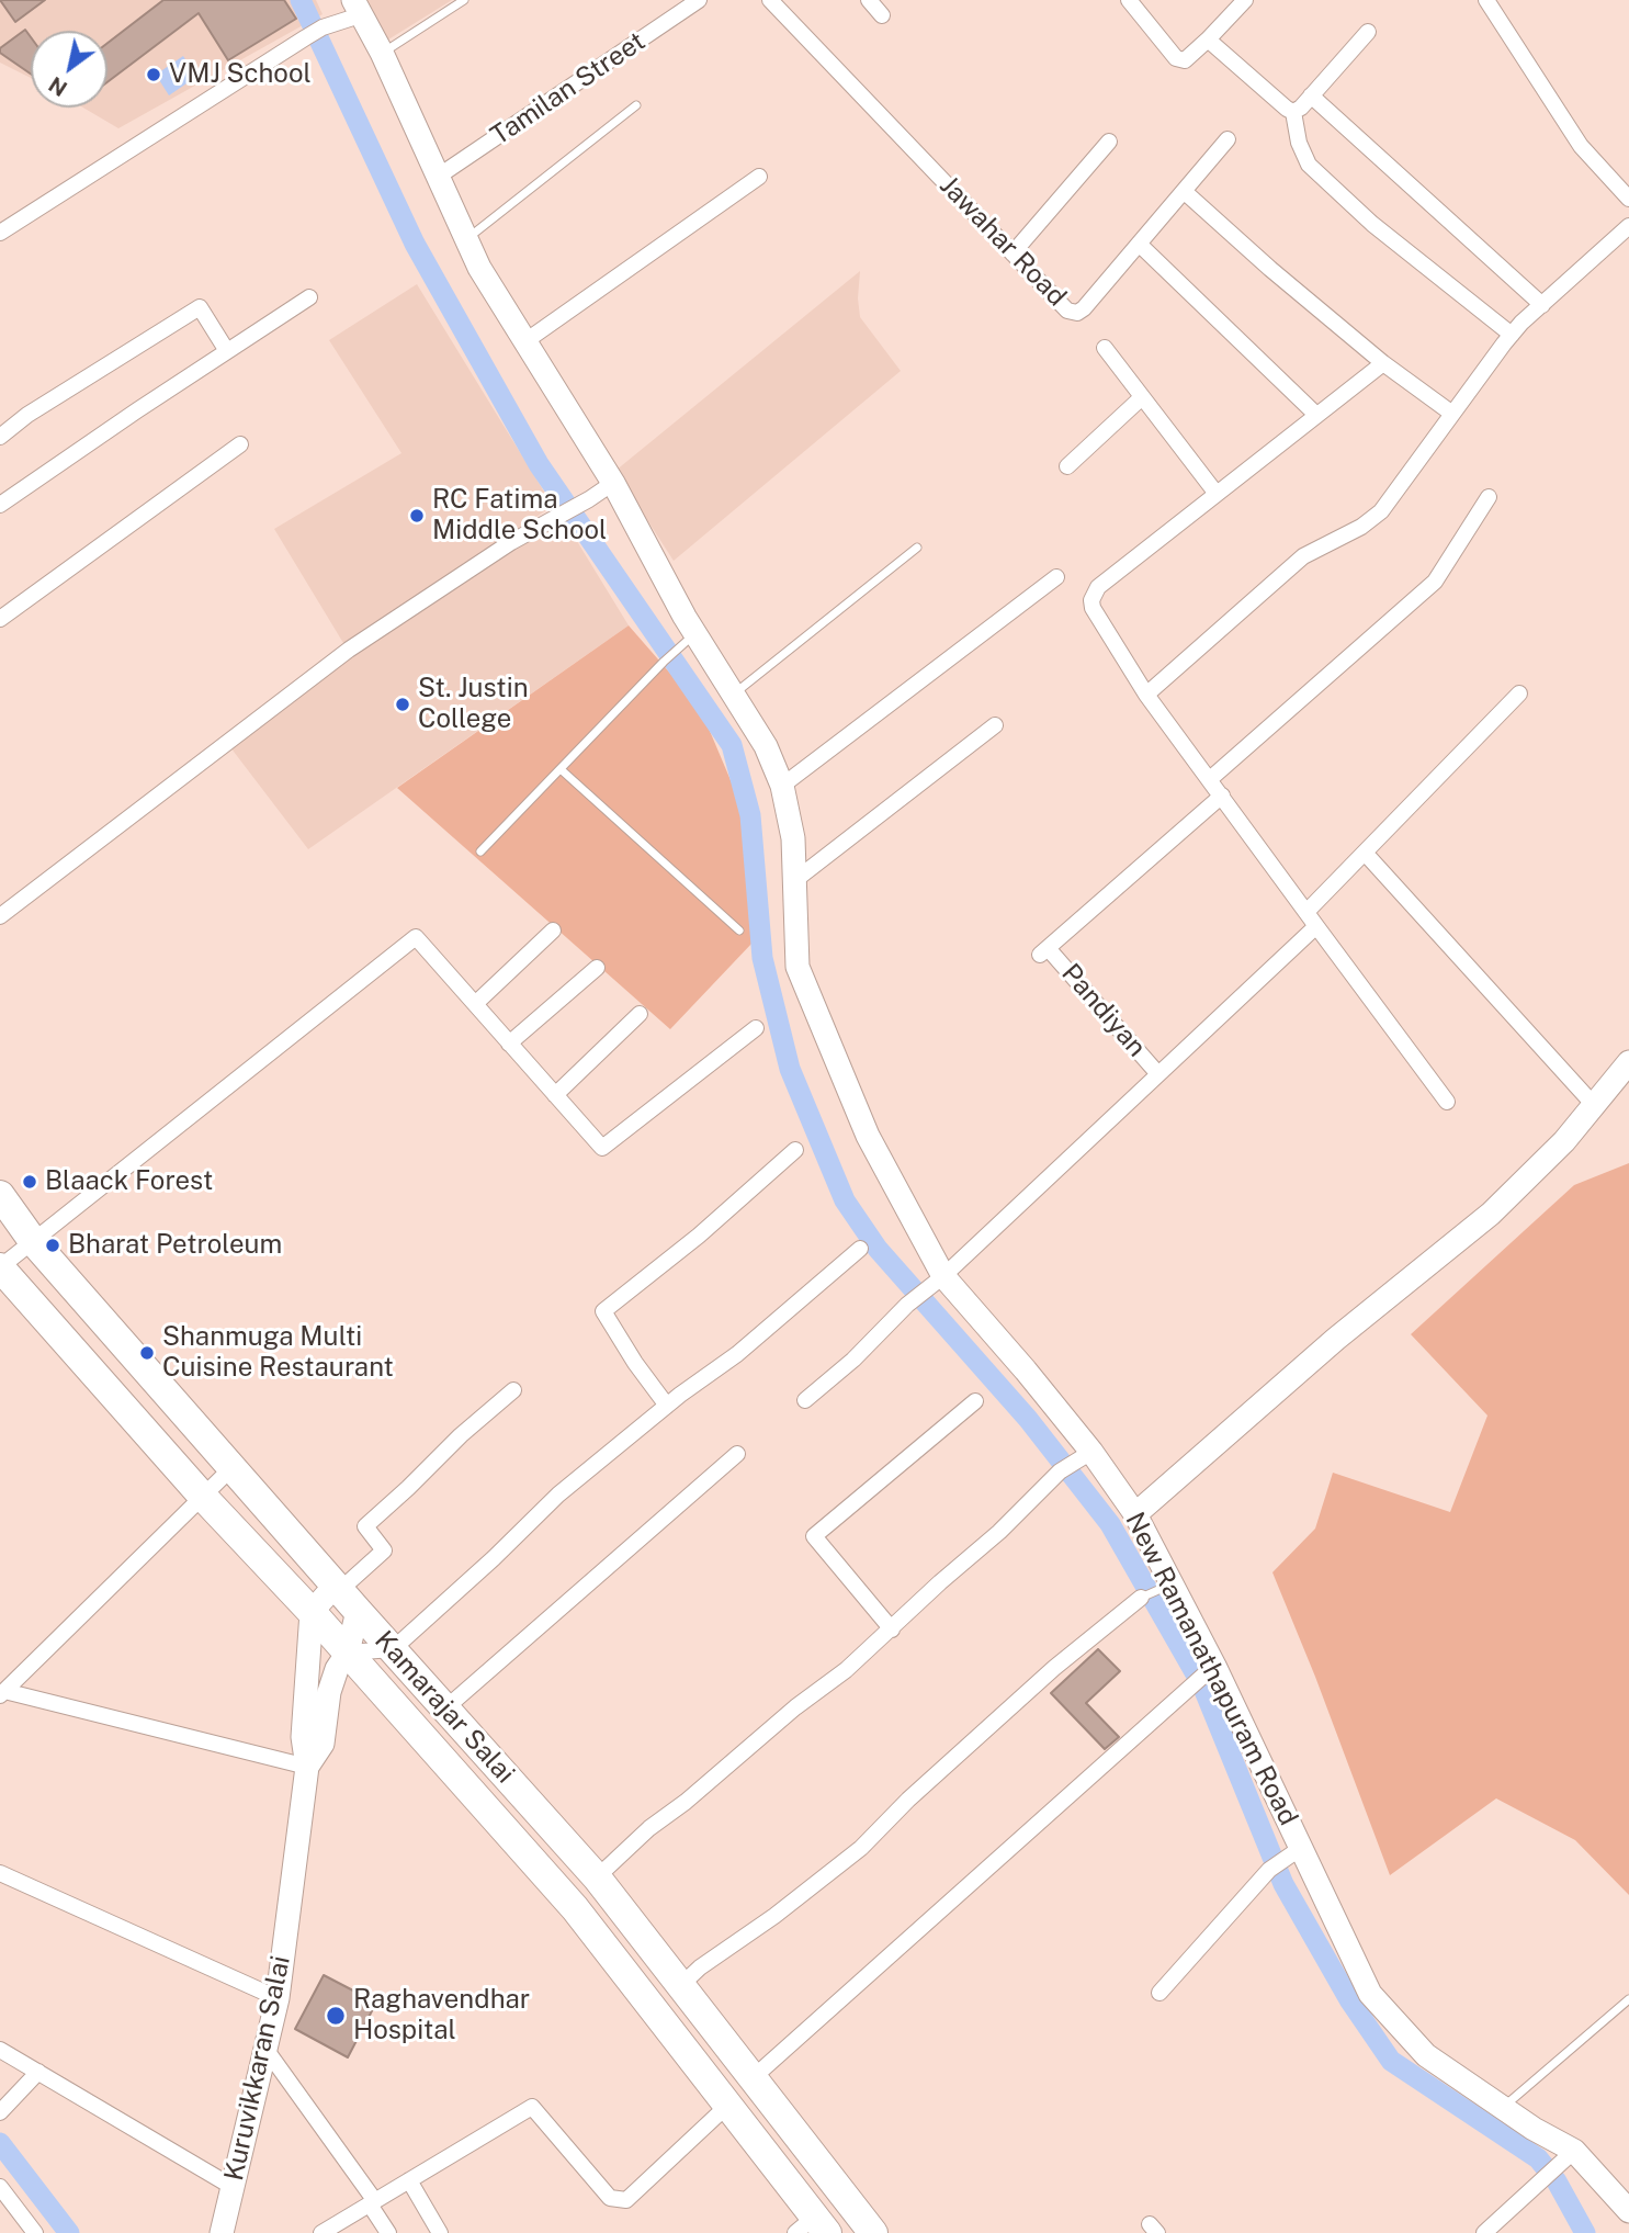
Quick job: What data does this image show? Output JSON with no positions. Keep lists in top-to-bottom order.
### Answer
{
  "streets": {
    "highway": ["Kamarajar Salai"],
    "main road": ["New Ramanathapuram Road", "Kuruvikkaran Salai"],
    "street": ["Tamilan Street", "Jawahar Road", "Pandiyan"]
  },
  "crossings": [
    ["Tamilan Street", "New Ramanathapuram Road"],
    ["Kamarajar Salai", "Kuruvikkaran Salai"]
  ],
  "places": [
    "VMJ School",
    "RC Fatima Middle School",
    "St. Justin College",
    "Blaack Forest",
    "Bharat Petroleum",
    "Shanmuga Multi Cuisine Restaurant",
    "Raghavendhar Hospital"
  ],
  "north": "bottom left"
}
